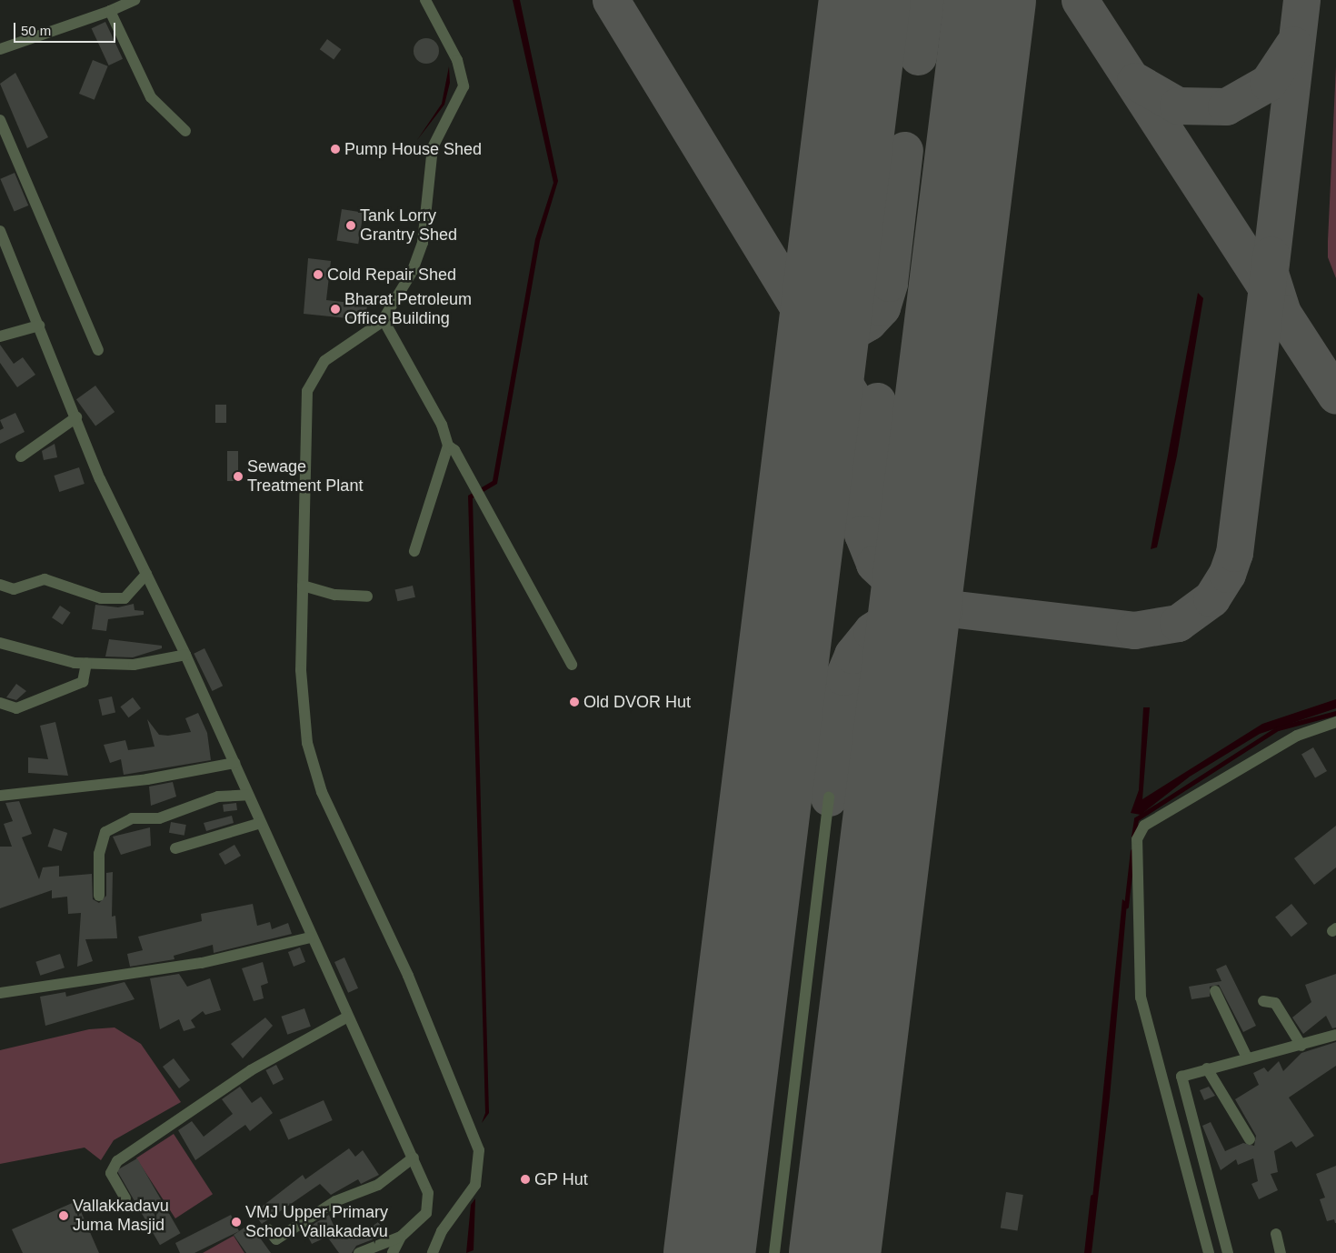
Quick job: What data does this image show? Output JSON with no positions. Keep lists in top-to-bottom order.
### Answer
{
  "places": [
    "Pump House Shed",
    "Tank Lorry Grantry Shed",
    "Cold Repair Shed",
    "Bharat Petroleum Office Building",
    "Sewage Treatment Plant",
    "Old DVOR Hut",
    "GP Hut",
    "Vallakkadavu Juma Masjid",
    "VMJ Upper Primary School Vallakadavu"
  ],
  "scale_bar": "50 m"
}
